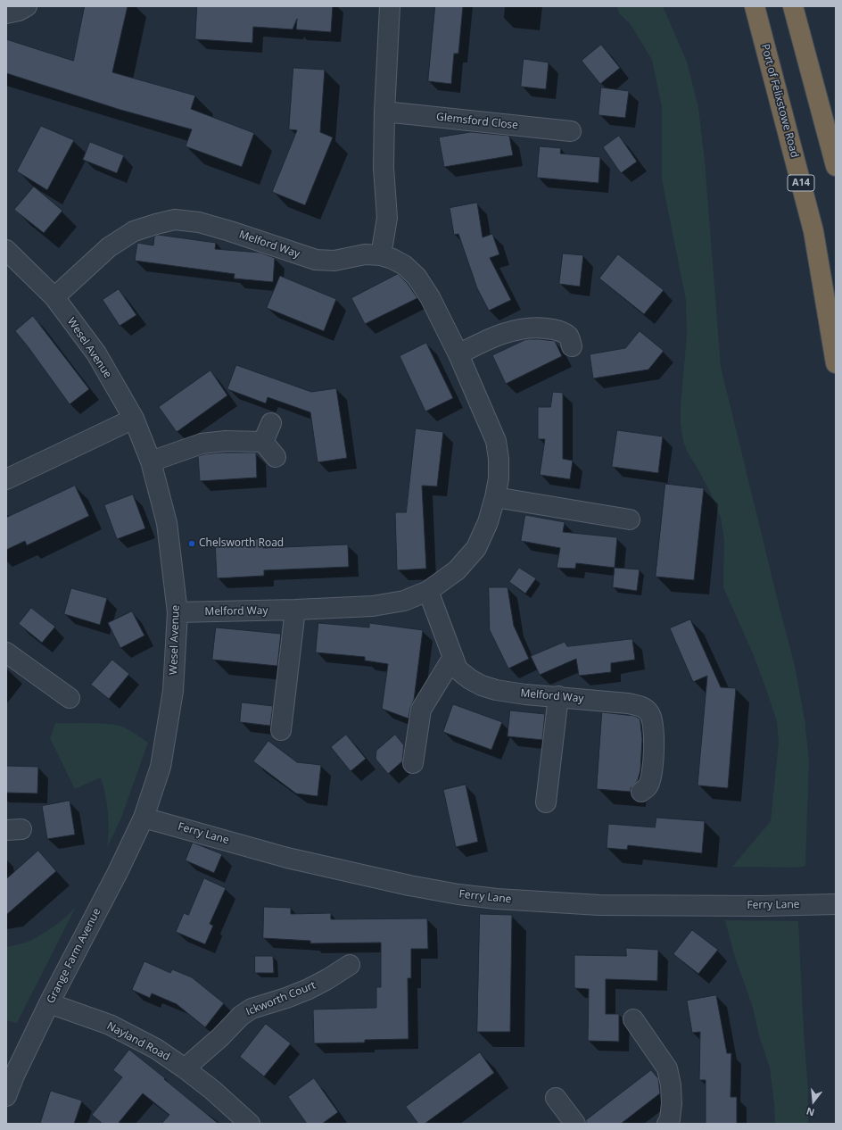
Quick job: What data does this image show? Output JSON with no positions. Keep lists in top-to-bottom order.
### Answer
{
  "streets": {
    "highway": ["Port of Felixstowe Road", "A14"],
    "street": [
      "Glemsford Close",
      "Melford Way",
      "Wesel Avenue",
      "Ferry Lane",
      "Grange Farm Avenue",
      "Ickworth Court",
      "Nayland Road"
    ]
  },
  "crossings": [
    ["Melford Way", "Wesel Avenue"],
    ["Wesel Avenue", "Ferry Lane"],
    ["Wesel Avenue", "Grange Farm Avenue"],
    ["Ferry Lane", "Grange Farm Avenue"],
    ["Grange Farm Avenue", "Nayland Road"],
    ["Ickworth Court", "Nayland Road"]
  ],
  "places": ["Chelsworth Road"],
  "north": "bottom"
}
